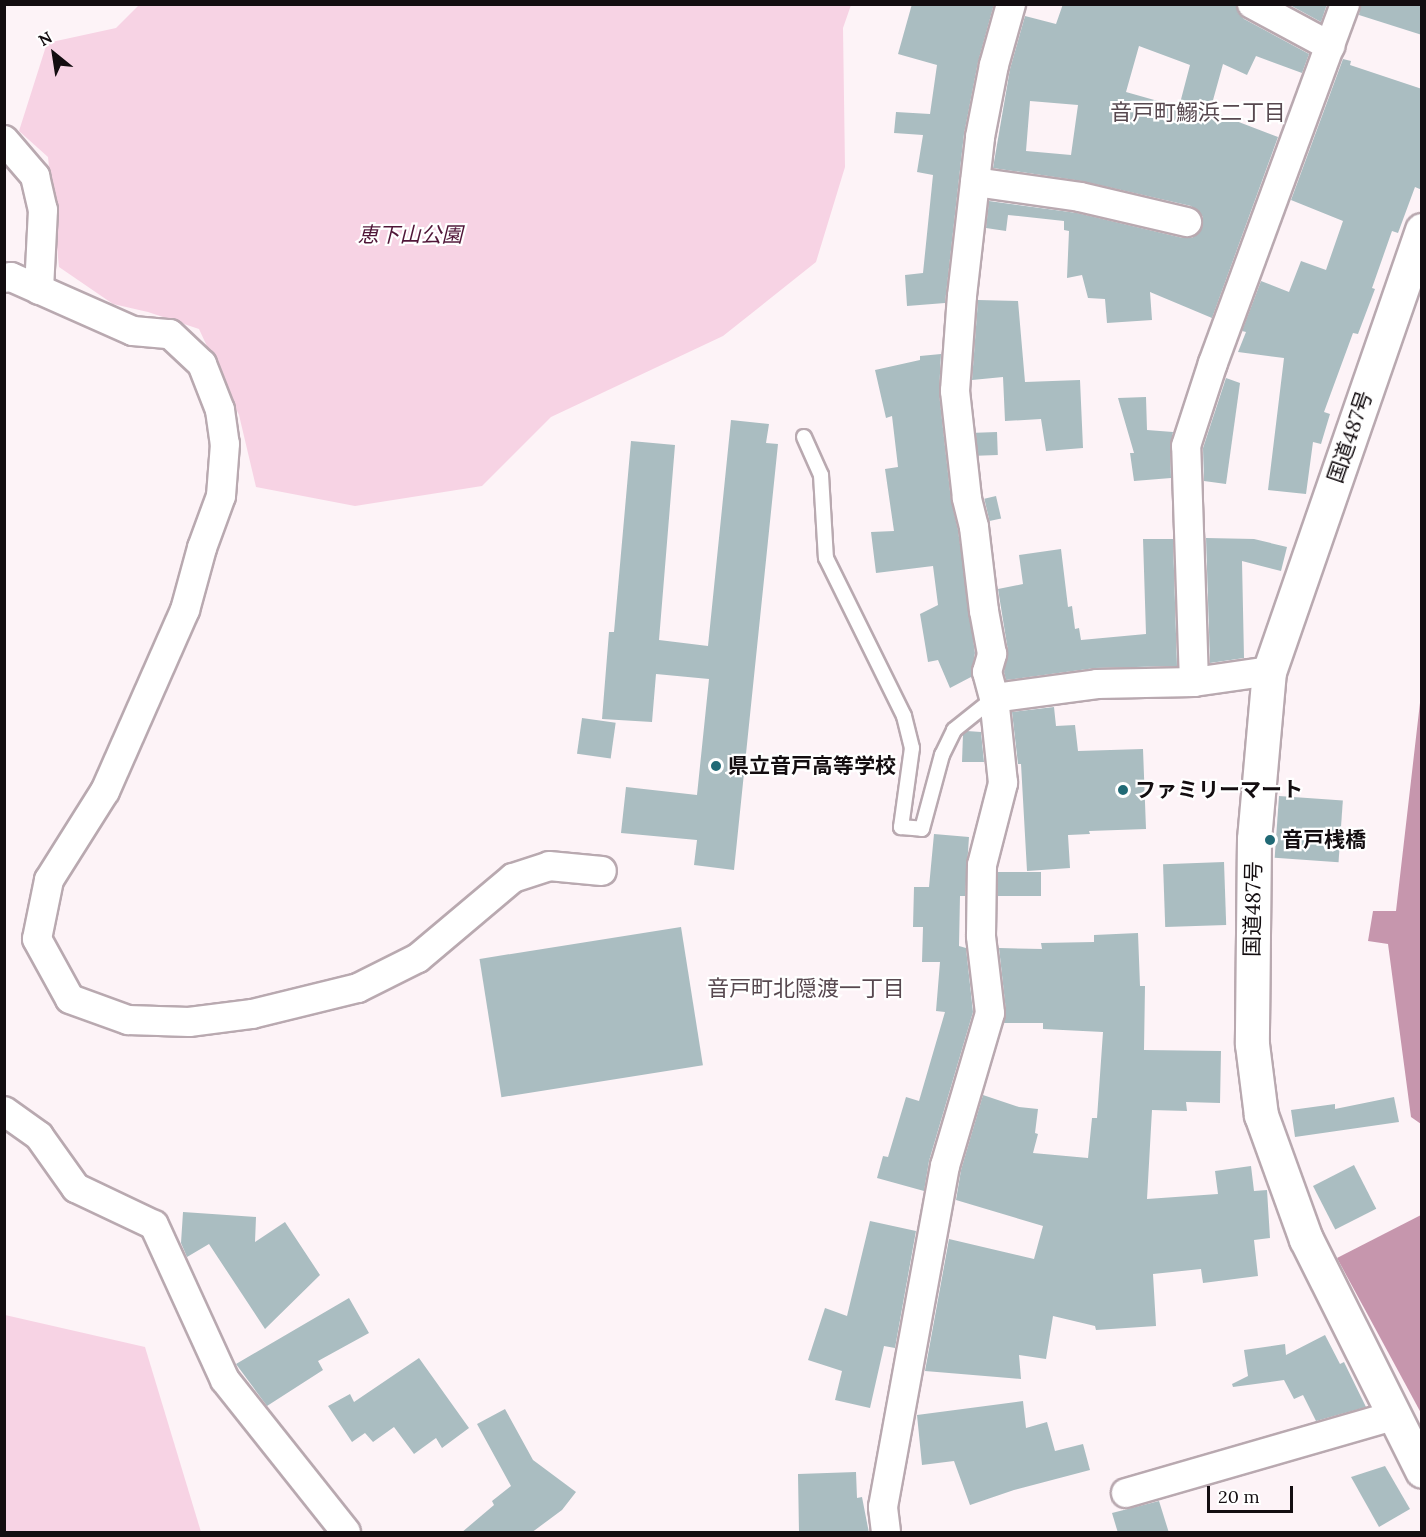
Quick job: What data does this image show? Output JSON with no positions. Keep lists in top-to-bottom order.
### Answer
{
  "streets": {
    "highway": ["国道487号"]
  },
  "districts": ["音戸町鰯浜二丁目", "音戸町北隠渡一丁目"],
  "parks": ["恵下山公園"],
  "places": ["県立音戸高等学校", "ファミリーマート", "音戸桟橋"],
  "scale_bar": "20 m",
  "north": "top left"
}
